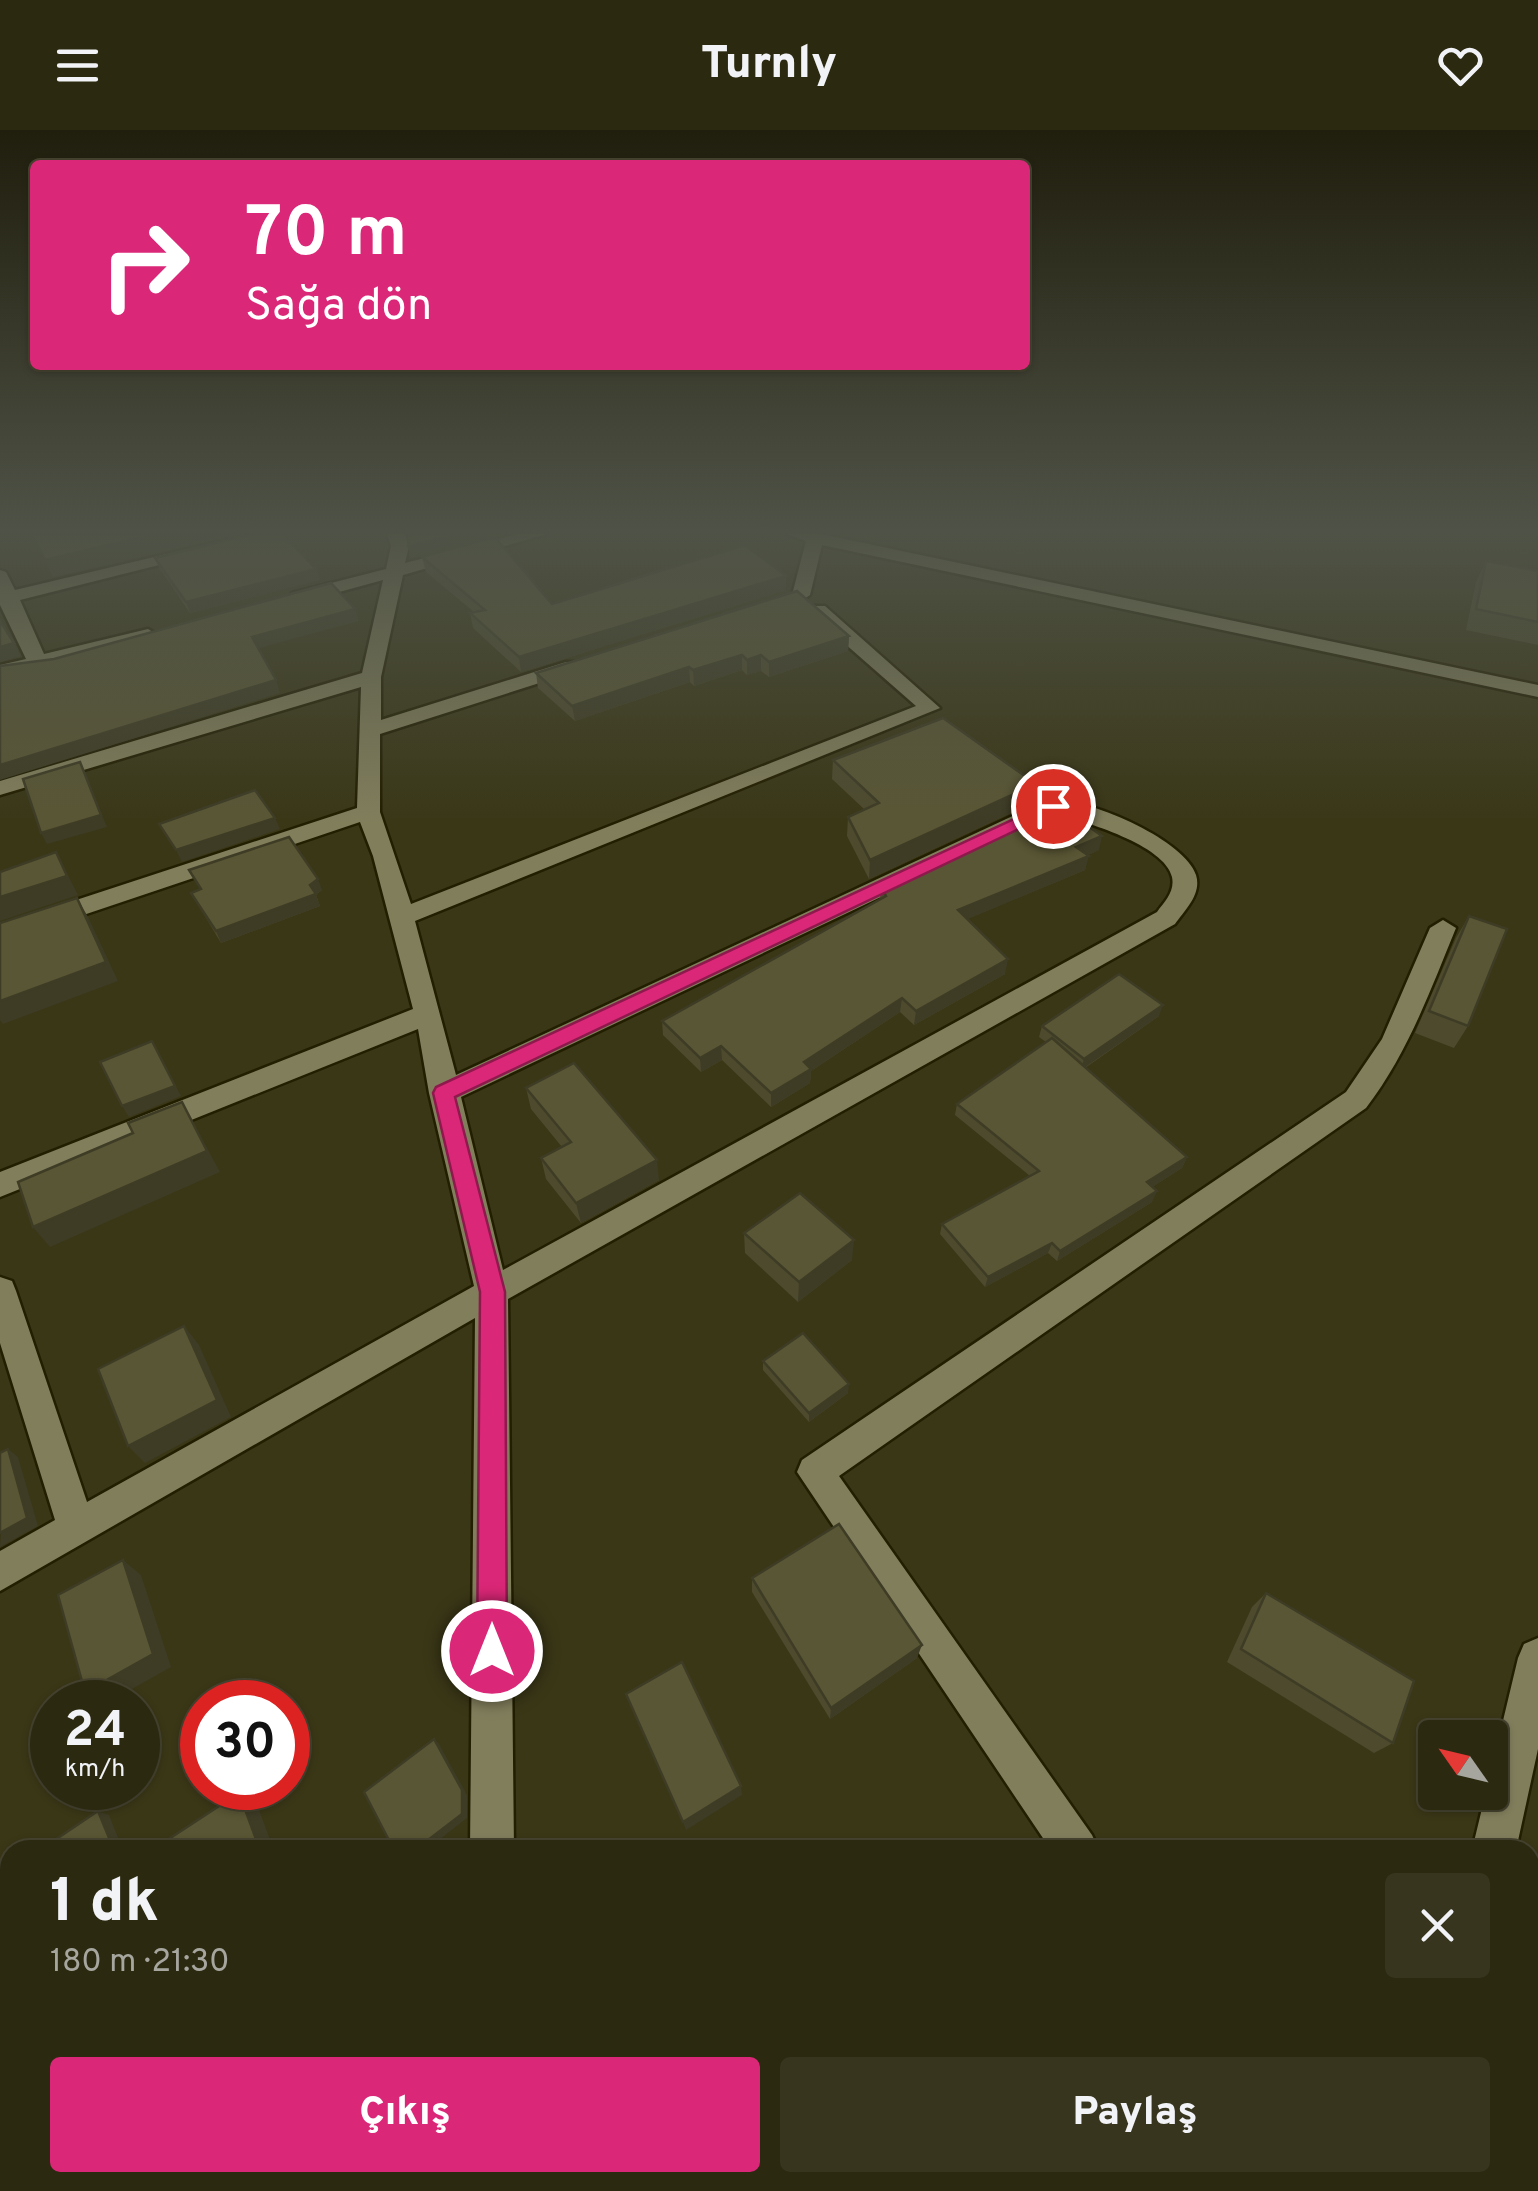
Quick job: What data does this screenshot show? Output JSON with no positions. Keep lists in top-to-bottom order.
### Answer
{
  "north": "top left",
  "page": {
    "header": "Turnly",
    "turn": ["70 m", "Sağa dön"],
    "speed": "24 km/h",
    "limit": "30",
    "heading": ["1 dk", "180 m · 21:30"],
    "buttons": ["Çıkış", "Paylaş"]
  }
}
